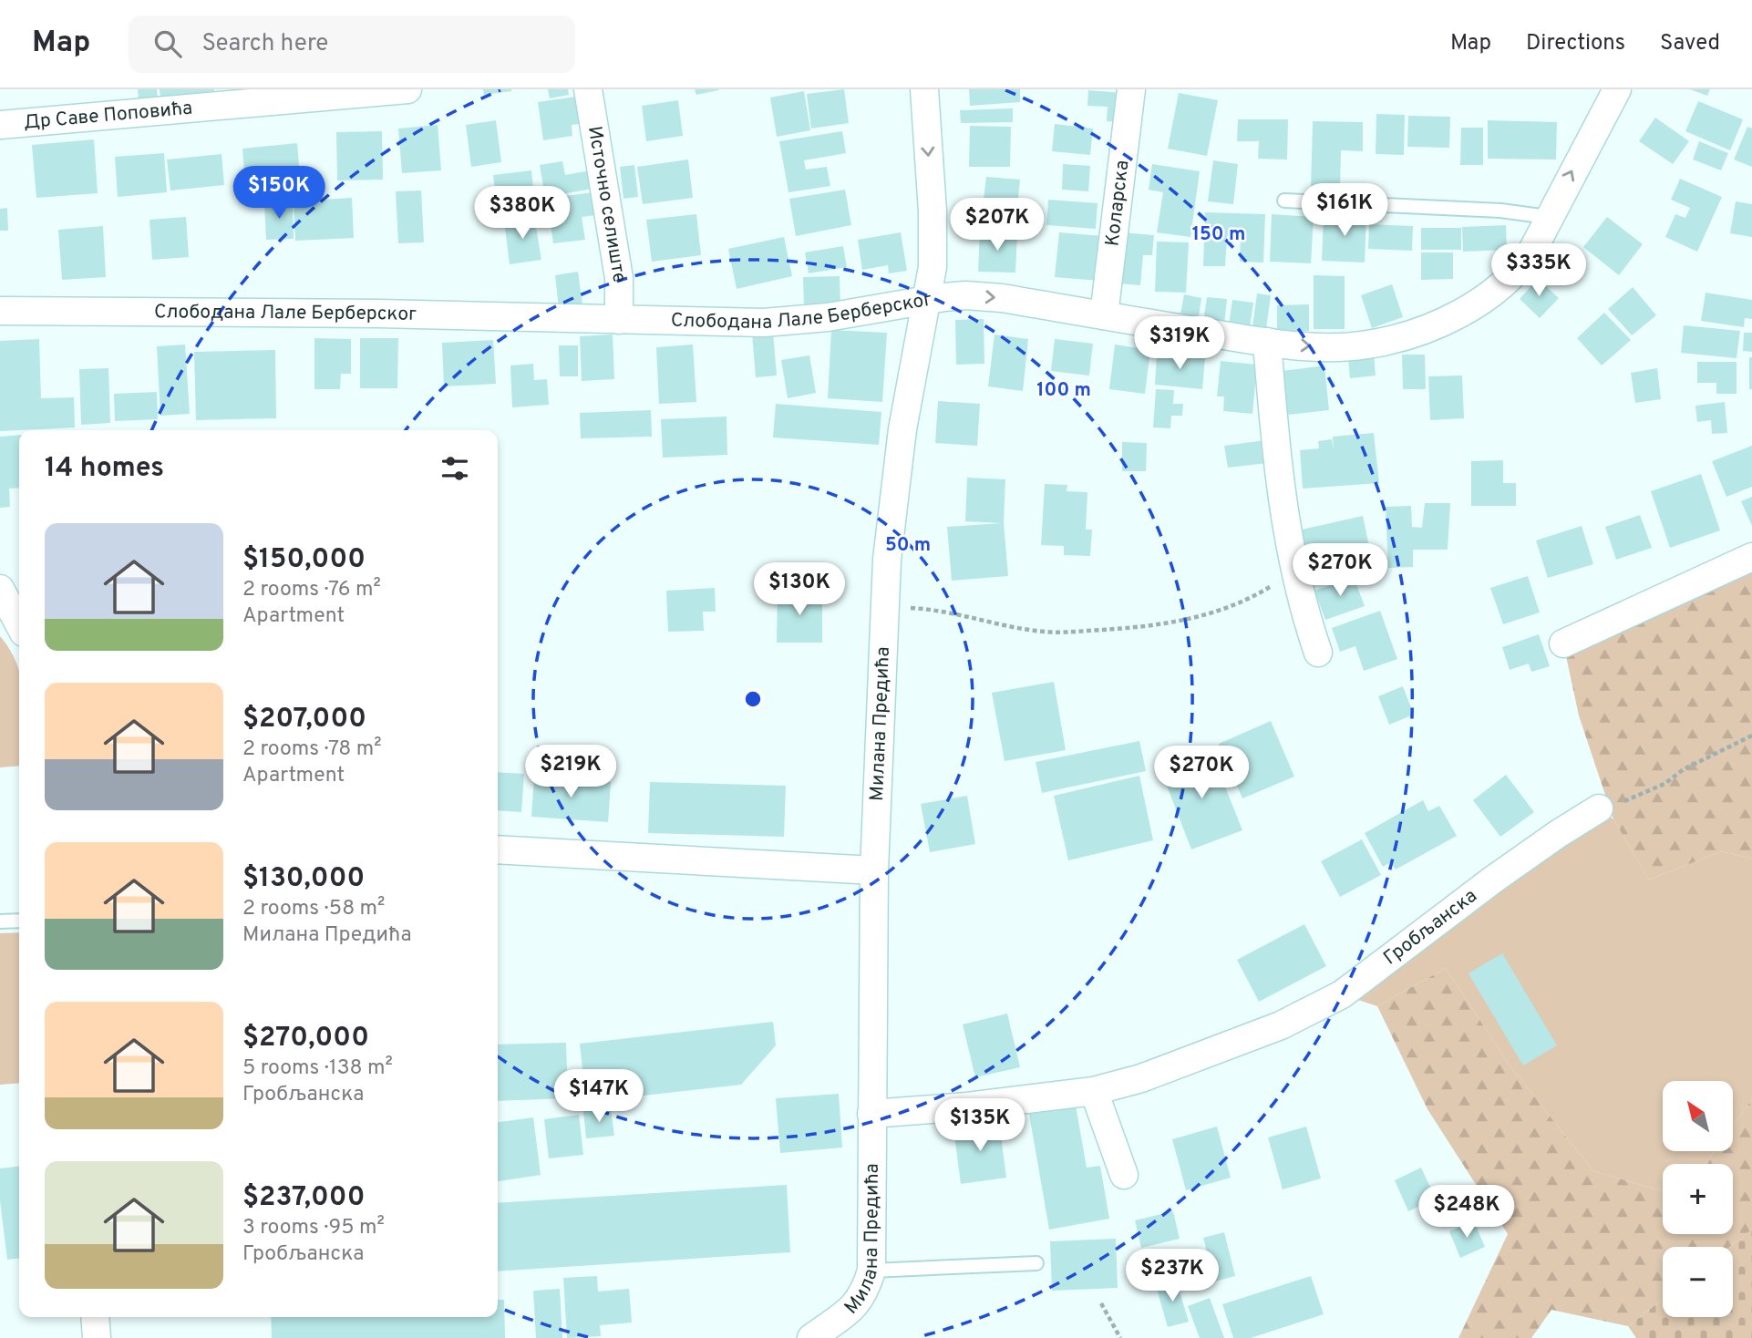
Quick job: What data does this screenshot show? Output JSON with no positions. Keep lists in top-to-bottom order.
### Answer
{
  "streets": {
    "street": [
      "Др Саве Поповића",
      "Коларска",
      "Источно селиште",
      "Слободана Лале Берберског",
      "Милана Предића",
      "Гробљанска"
    ]
  },
  "crossings": [
    ["Коларска", "Слободана Лале Берберског"],
    ["Источно селиште", "Слободана Лале Берберског"],
    ["Слободана Лале Берберског", "Милана Предића"],
    ["Милана Предића", "Гробљанска"]
  ],
  "north": "top left",
  "page": {
    "header": "Map",
    "search": "Search here",
    "nav": ["Map", "Directions", "Saved"],
    "price": [
      "$150K",
      "$161K",
      "$380K",
      "$207K",
      "$335K",
      "$319K",
      "$270K",
      "$130K",
      "$219K",
      "$270K",
      "$147K",
      "$135K",
      "$248K",
      "$237K"
    ],
    "heading": "14 homes",
    "list": [
      {
        "name": "$150,000",
        "note": "2 rooms · 76 m² · Apartment"
      },
      {
        "name": "$207,000",
        "note": "2 rooms · 78 m² · Apartment"
      },
      {
        "name": "$130,000",
        "note": "2 rooms · 58 m² · Милана Предића"
      },
      {
        "name": "$270,000",
        "note": "5 rooms · 138 m² · Гробљанска"
      },
      {
        "name": "$237,000",
        "note": "3 rooms · 95 m² · Гробљанска"
      }
    ],
    "map_buttons": ["+", "−"]
  },
  "rings": ["150 m", "100 m", "50 m"]
}
